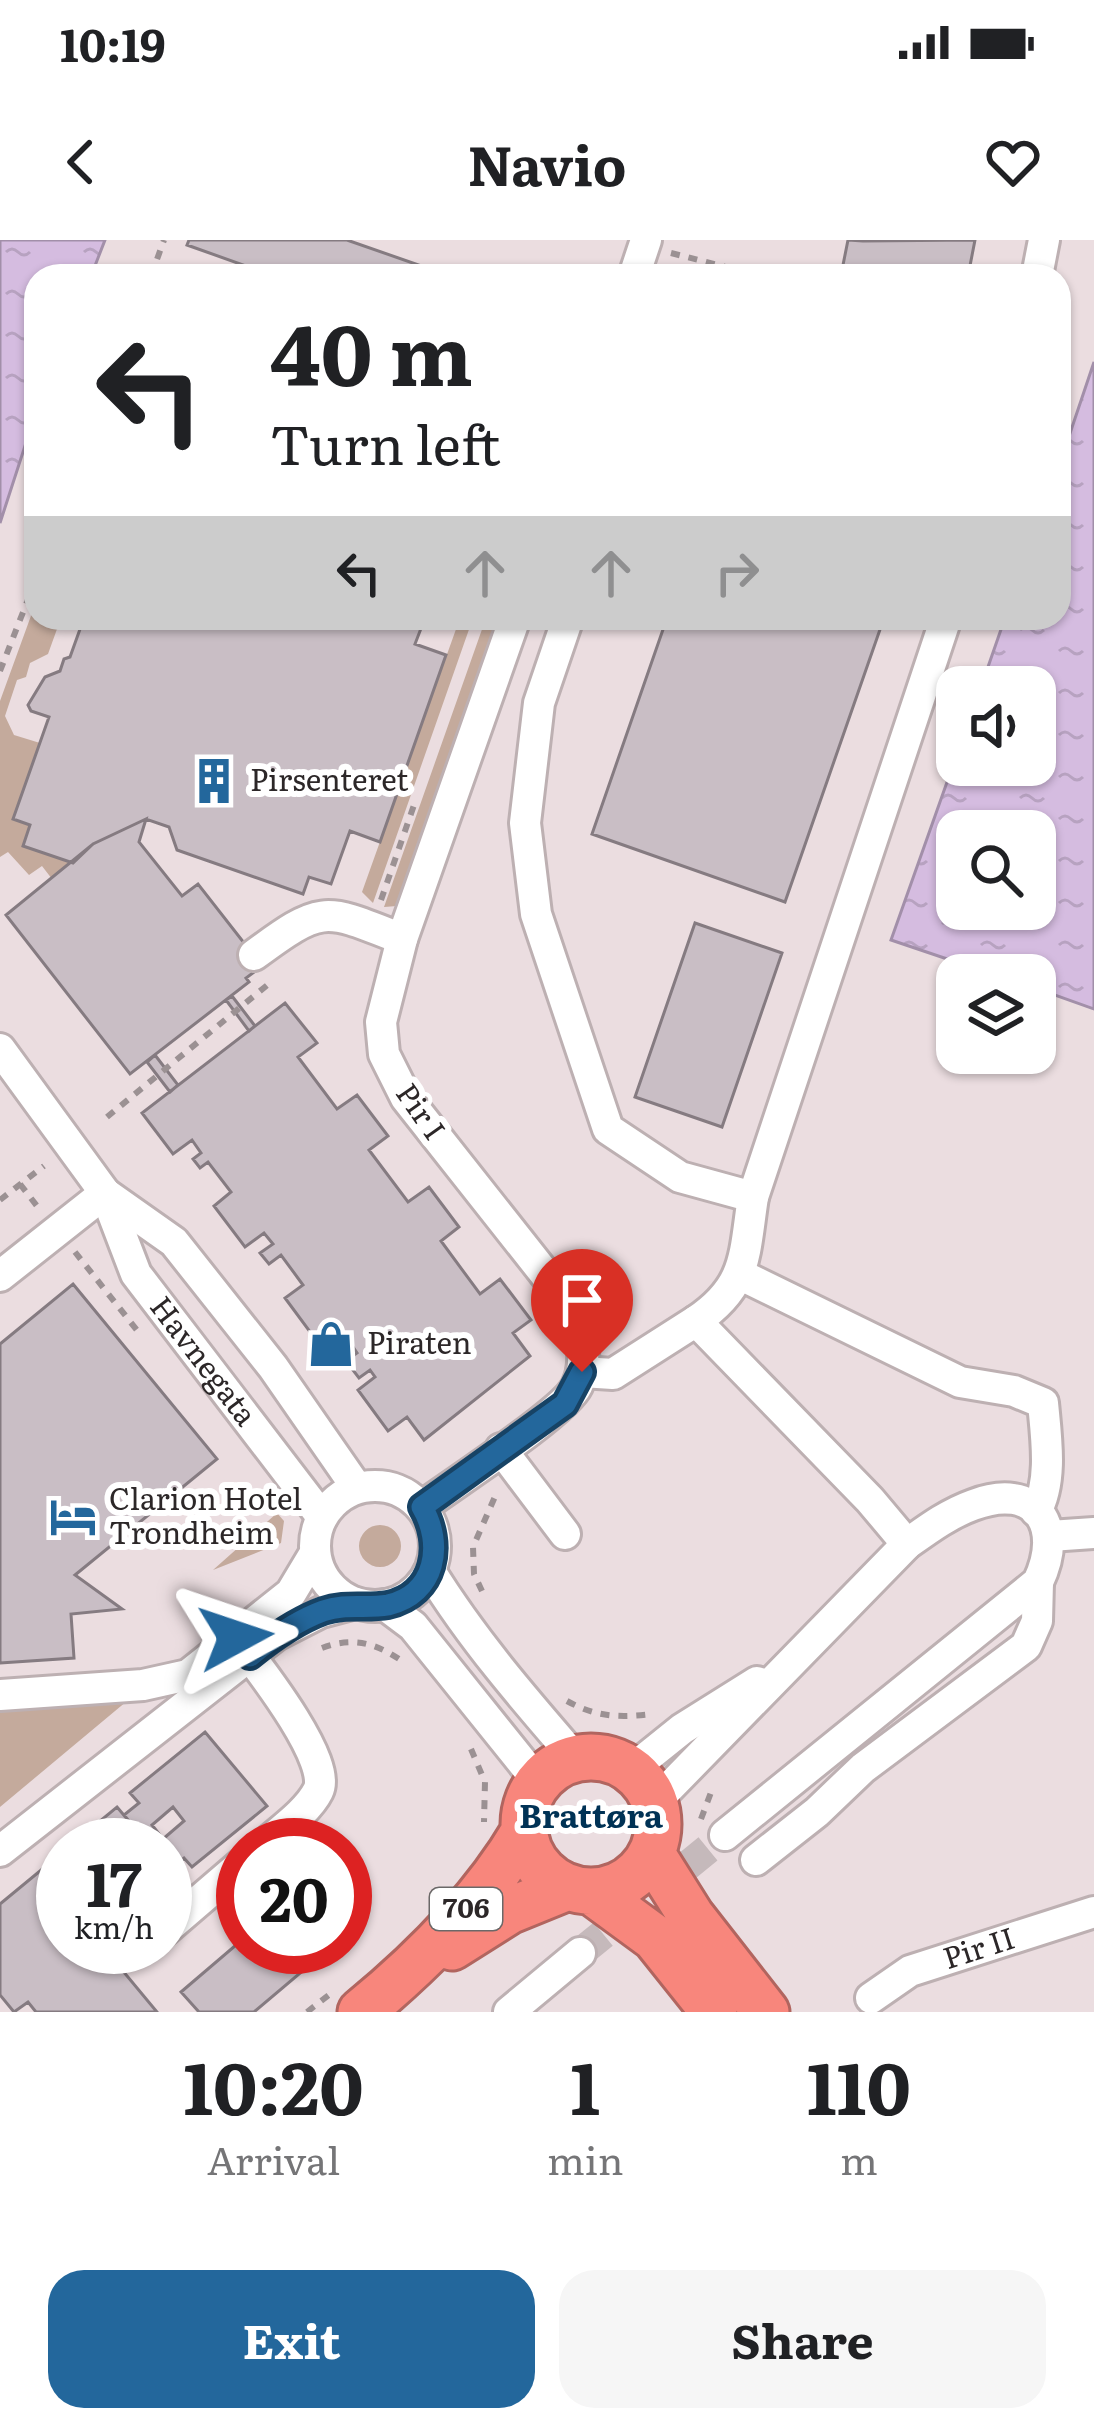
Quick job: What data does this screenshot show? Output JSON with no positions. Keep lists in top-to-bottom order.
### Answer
{
  "streets": {
    "highway": ["706"],
    "street": ["Pir I", "Havnegata", "Pir II"]
  },
  "districts": ["Brattøra"],
  "places": {
    "building": ["Pirsenteret"],
    "shop": ["Piraten"],
    "hotel": ["Clarion Hotel Trondheim"]
  },
  "page": {
    "status": "10:19",
    "header": "Navio",
    "turn": ["40 m", "Turn left"],
    "speed": "17 km/h",
    "limit": "20",
    "eta": [
      "10:20",
      "Arrival",
      "1",
      "min",
      "110",
      "m"
    ],
    "buttons": ["Exit", "Share"]
  }
}
